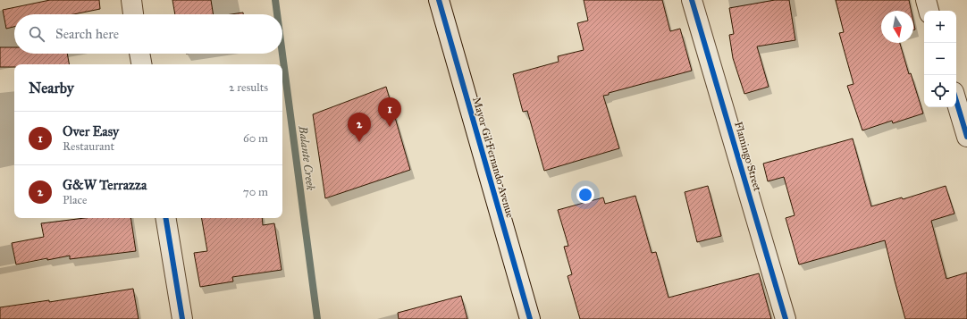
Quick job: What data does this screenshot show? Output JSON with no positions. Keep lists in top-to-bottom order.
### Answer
{
  "streets": {
    "street": ["Flamingo Street", "Mayor Gil Fernando Avenue"]
  },
  "water": ["Balante Creek"],
  "north": "bottom",
  "page": {
    "map_buttons": ["+", "−"],
    "search": "Search here",
    "heading": ["Nearby", "2 results"],
    "pins": ["1", "2"],
    "list": [
      {
        "mark": "1",
        "name": "Over Easy",
        "note": "Restaurant",
        "value": "60 m"
      },
      {
        "mark": "2",
        "name": "G&W Terrazza",
        "note": "Place",
        "value": "70 m"
      }
    ]
  }
}
